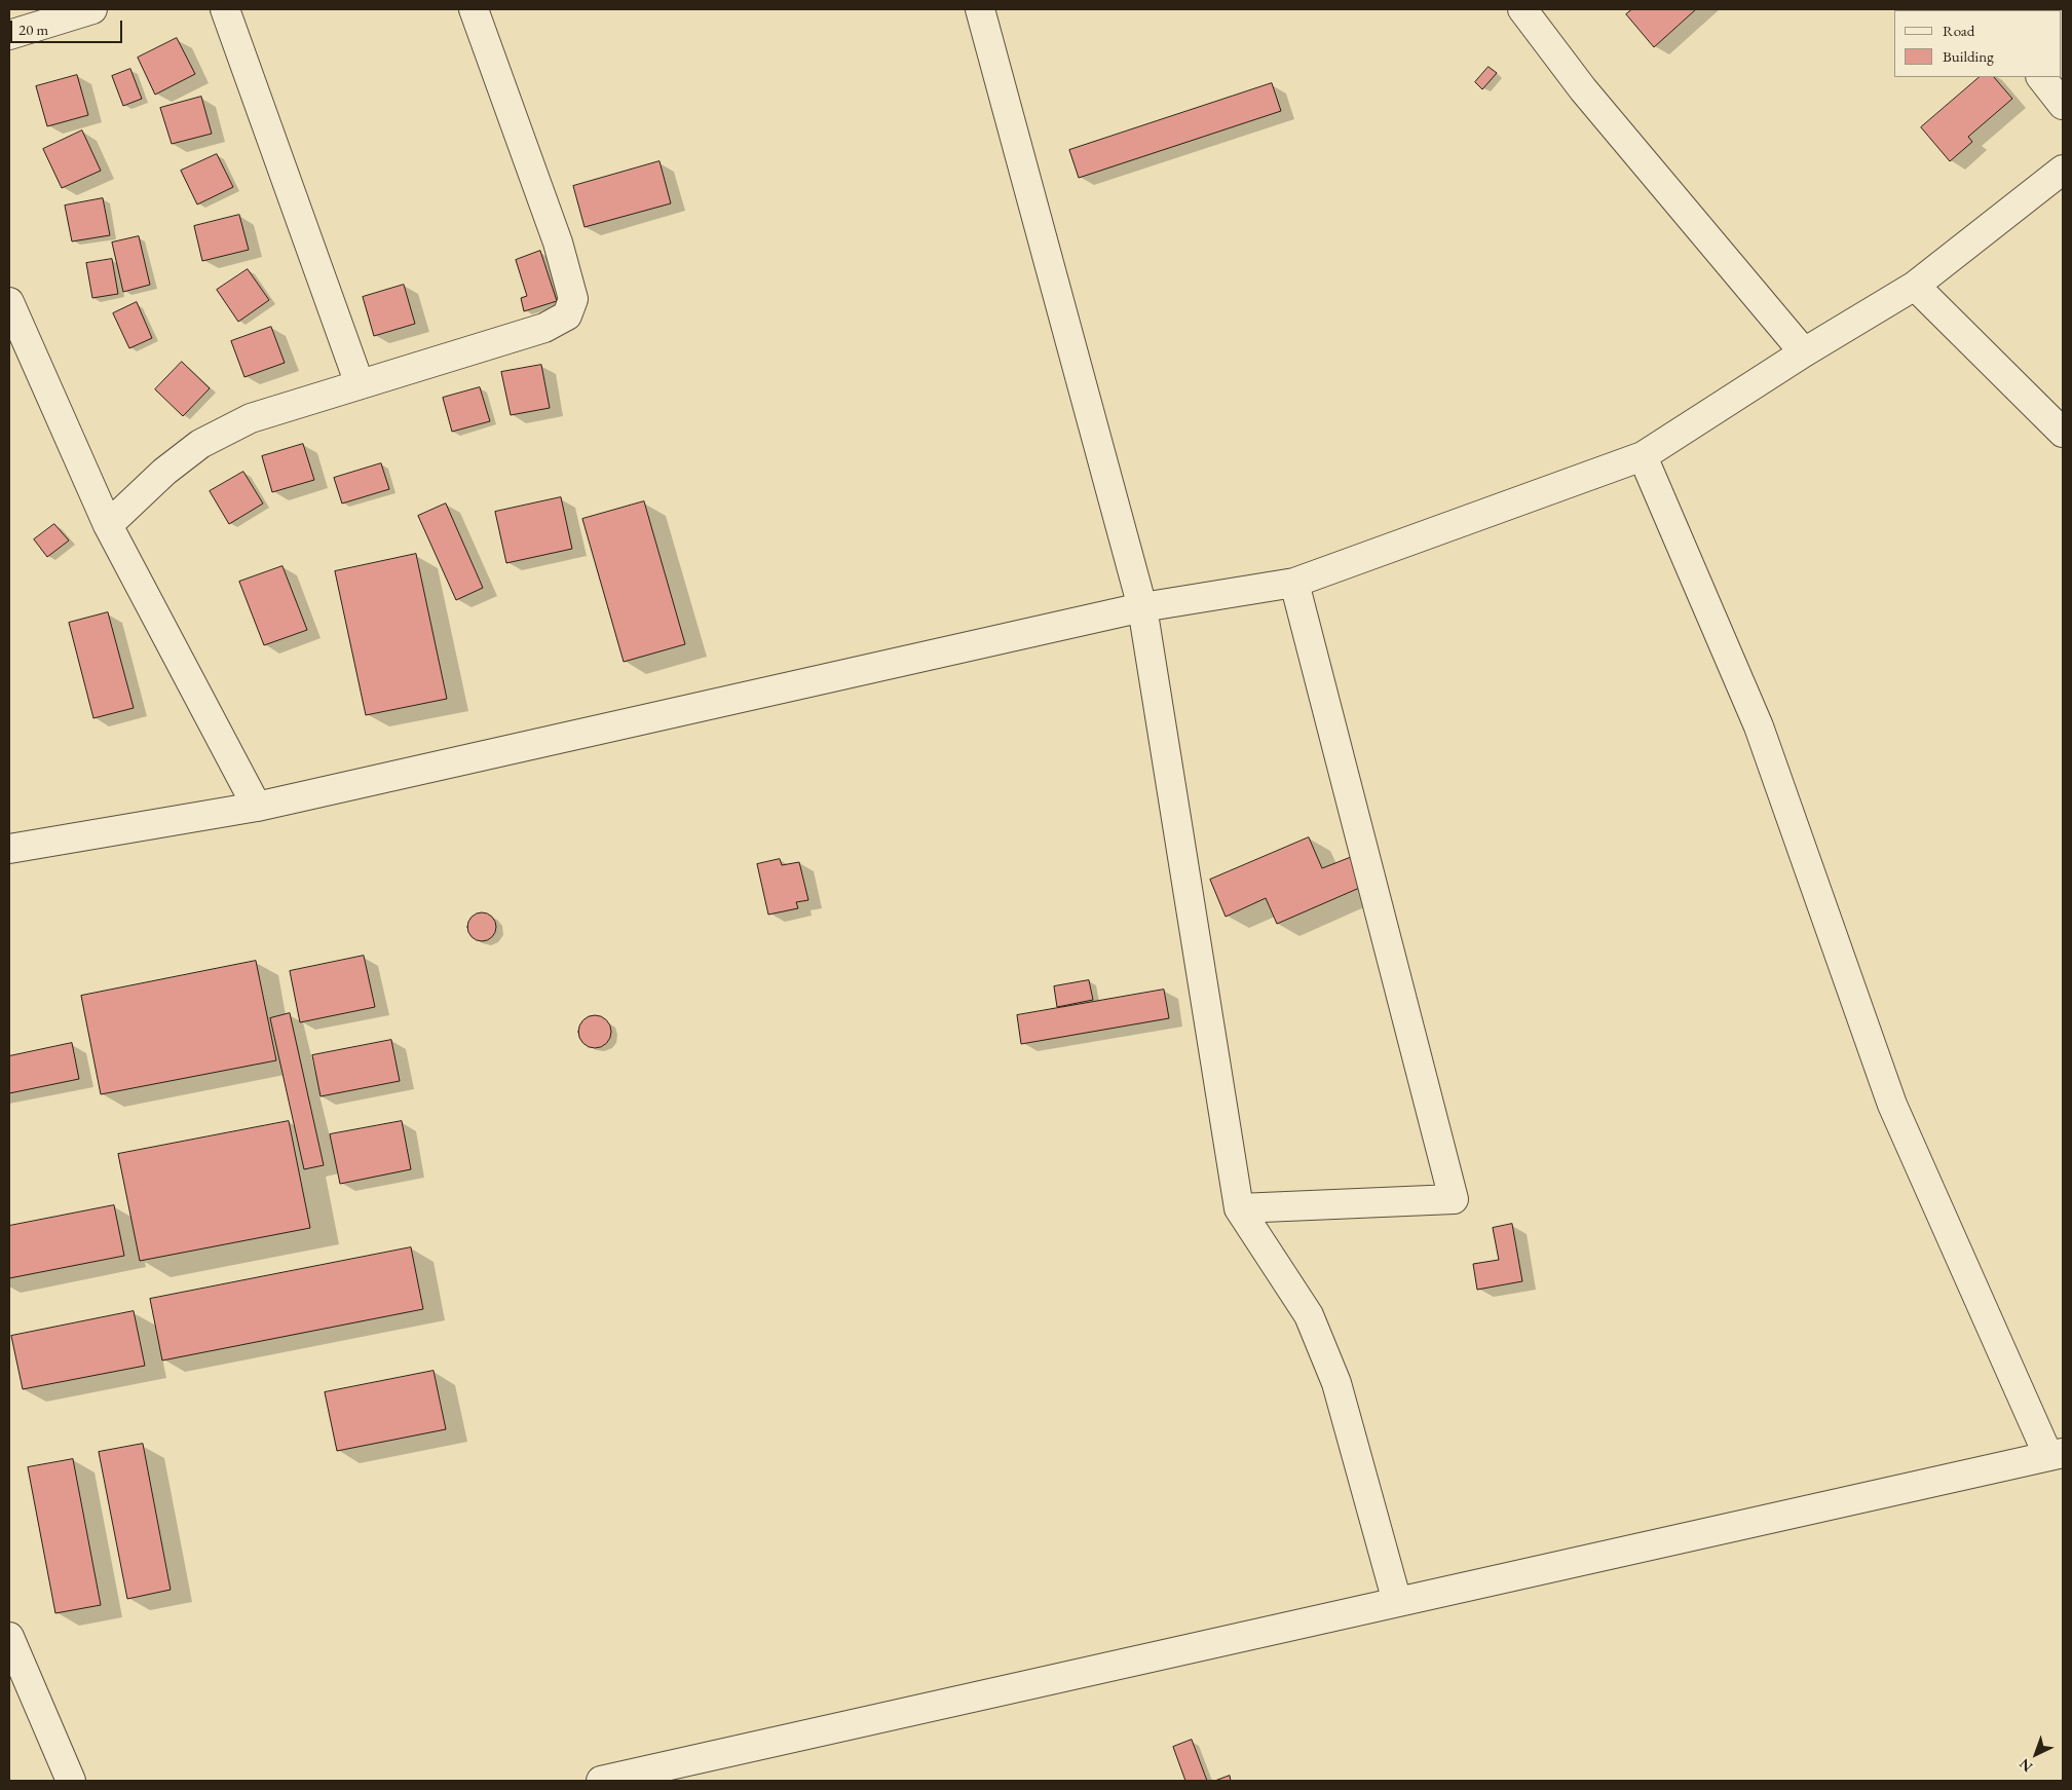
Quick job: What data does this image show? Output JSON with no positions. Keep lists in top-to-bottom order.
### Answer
{
  "legend": ["Road", "Building"],
  "scale_bar": "20 m",
  "north": "bottom left"
}
